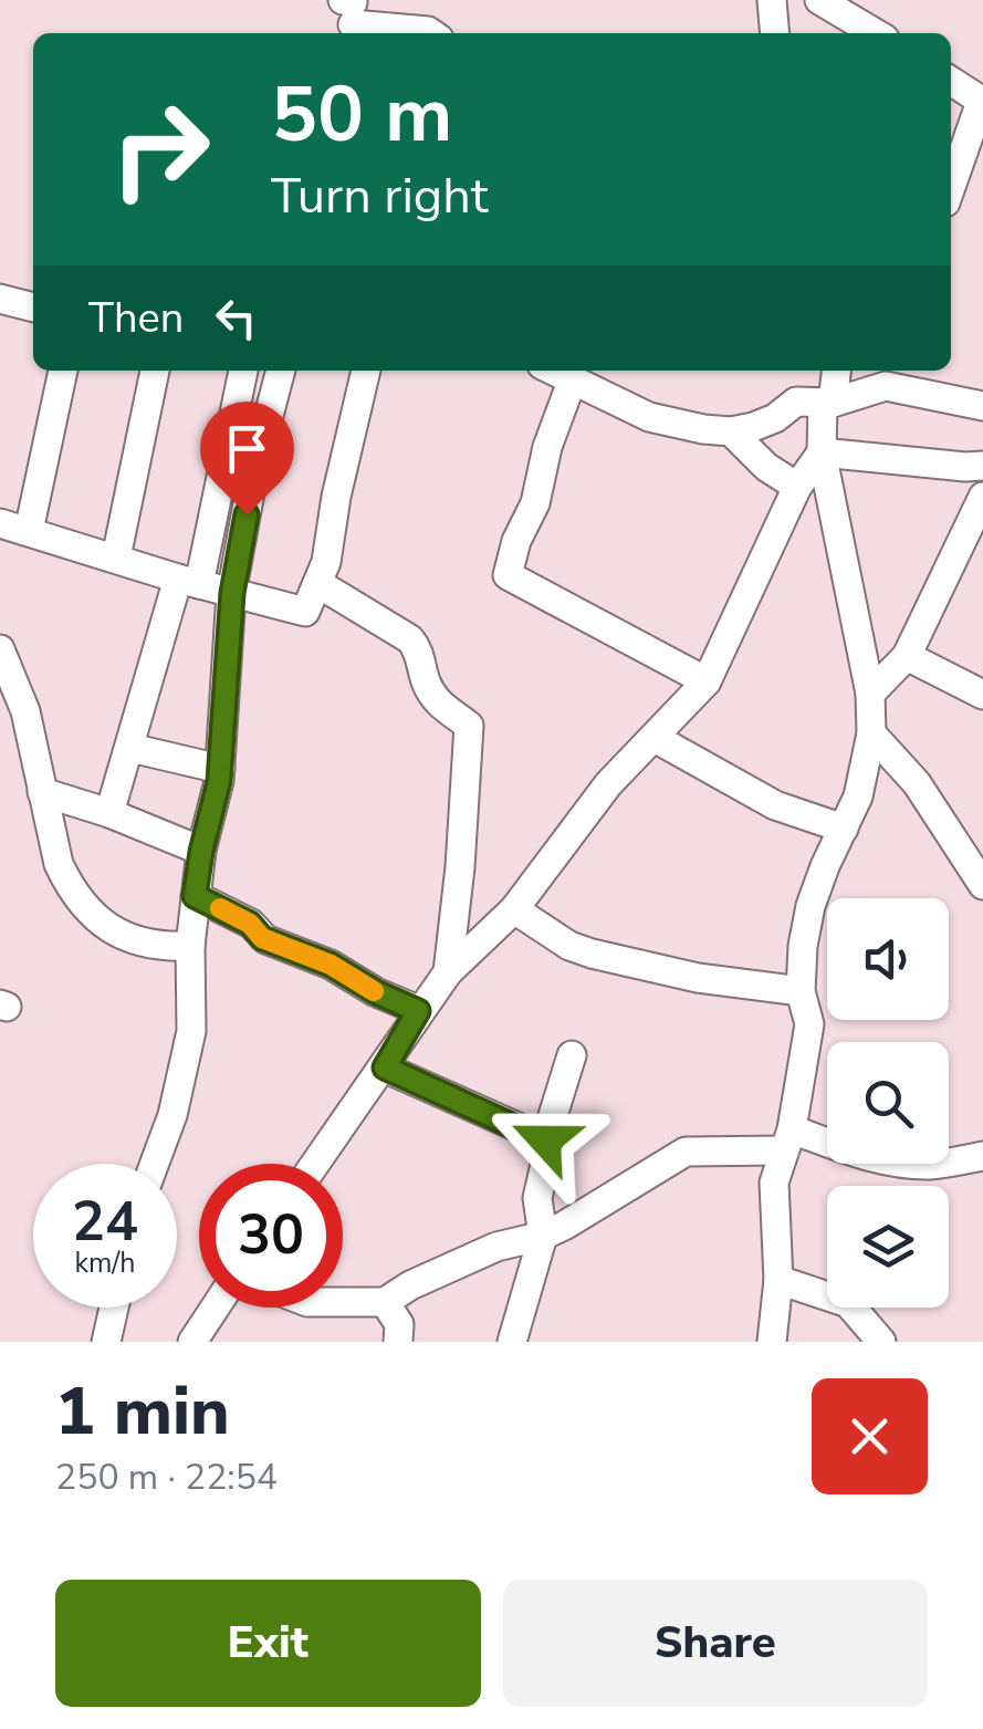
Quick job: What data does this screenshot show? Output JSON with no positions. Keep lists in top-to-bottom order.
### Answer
{
  "page": {
    "turn": ["50 m", "Turn right"],
    "then": "Then",
    "speed": "24 km/h",
    "limit": "30",
    "heading": ["1 min", "250 m · 22:54"],
    "buttons": ["Exit", "Share"]
  }
}
